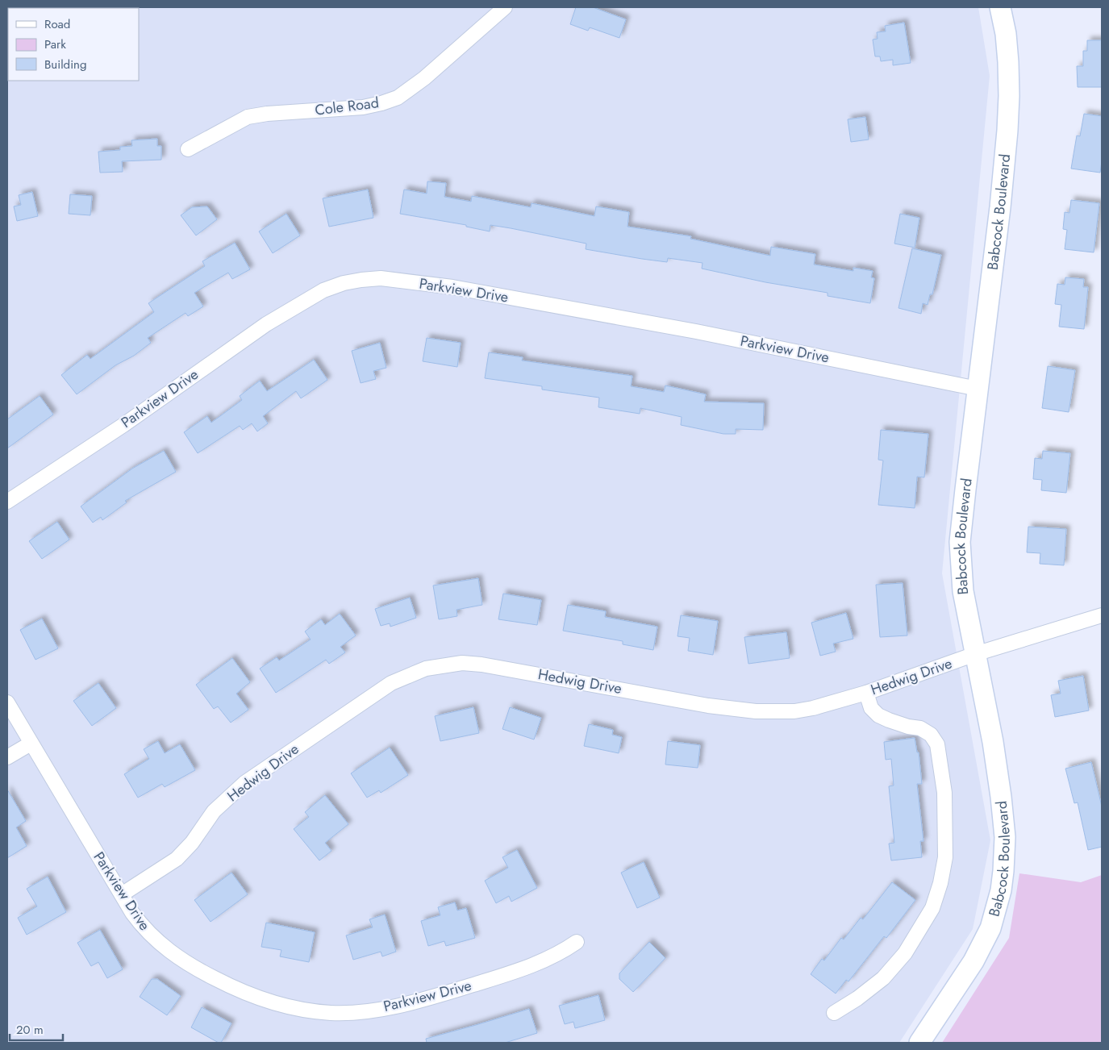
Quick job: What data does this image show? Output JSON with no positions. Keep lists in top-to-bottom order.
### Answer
{
  "streets": {
    "main road": ["Babcock Boulevard"],
    "street": ["Cole Road", "Parkview Drive", "Hedwig Drive"]
  },
  "crossings": [
    ["Babcock Boulevard", "Parkview Drive"],
    ["Babcock Boulevard", "Hedwig Drive"],
    ["Parkview Drive", "Hedwig Drive"]
  ],
  "legend": ["Road", "Park", "Building"],
  "scale_bar": "20 m"
}
